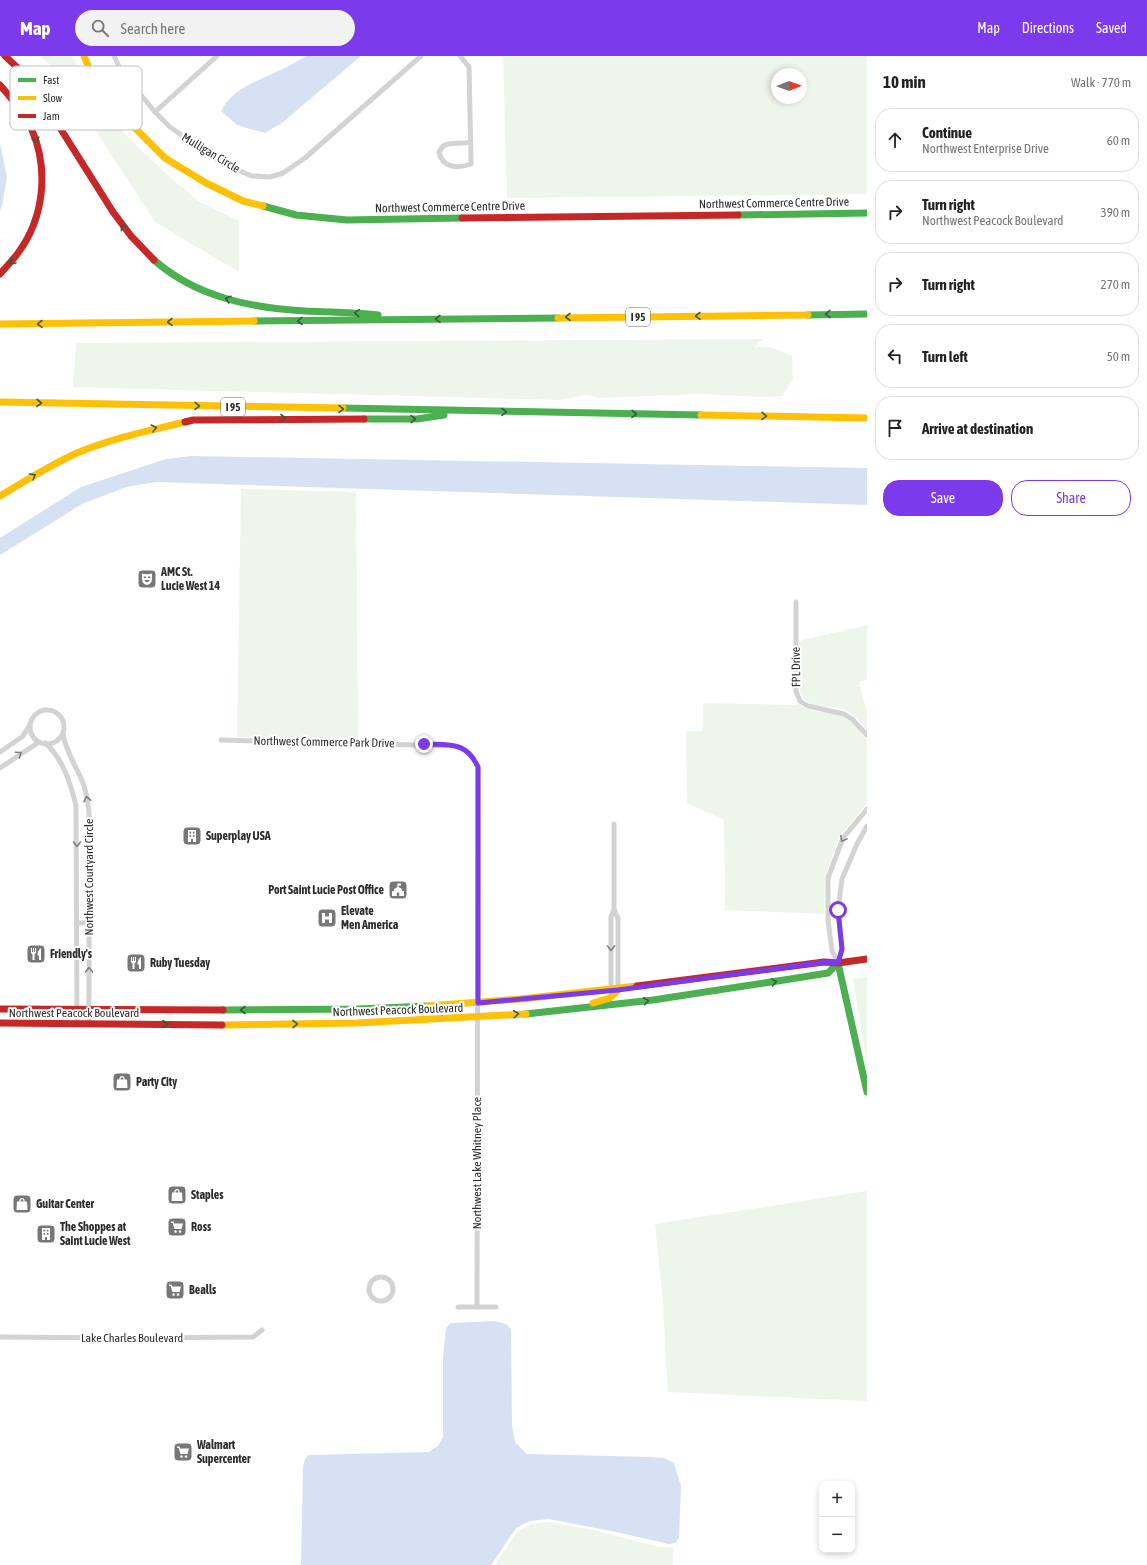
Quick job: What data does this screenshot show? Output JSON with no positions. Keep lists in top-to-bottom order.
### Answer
{
  "streets": {
    "main road": ["Northwest Commerce Centre Drive", "I 95", "Northwest Peacock Boulevard"],
    "street": [
      "Mulligan Circle",
      "FPL Drive",
      "Northwest Commerce Park Drive",
      "Northwest Courtyard Circle",
      "Northwest Lake Whitney Place",
      "Lake Charles Boulevard"
    ]
  },
  "crossings": [
    ["Northwest Commerce Park Drive", "Northwest Peacock Boulevard"],
    ["Northwest Commerce Park Drive", "Northwest Lake Whitney Place"],
    ["Northwest Courtyard Circle", "Northwest Peacock Boulevard"],
    ["Northwest Peacock Boulevard", "Northwest Lake Whitney Place"]
  ],
  "places": {
    "theatre": ["AMC St. Lucie West 14"],
    "building": ["Superplay USA", "The Shoppes at Saint Lucie West"],
    "public building": ["Port Saint Lucie Post Office"],
    "hospital": ["Elevate Men America"],
    "restaurant": ["Friendly's", "Ruby Tuesday"],
    "shop": ["Party City", "Staples", "Guitar Center"],
    "supermarket": ["Ross", "Bealls", "Walmart Supercenter"]
  },
  "legend": ["Fast", "Slow", "Jam"],
  "north": "right",
  "page": {
    "header": "Map",
    "search": "Search here",
    "nav": ["Map", "Directions", "Saved"],
    "heading": ["10 min", "Walk · 770 m"],
    "list": [
      ["Continue", "Northwest Enterprise Drive", "60 m"],
      ["Turn right", "Northwest Peacock Boulevard", "390 m"],
      ["Turn right", "270 m"],
      ["Turn left", "50 m"],
      "Arrive at destination"
    ],
    "buttons": ["Save", "Share"],
    "map_buttons": ["+", "−"]
  }
}
